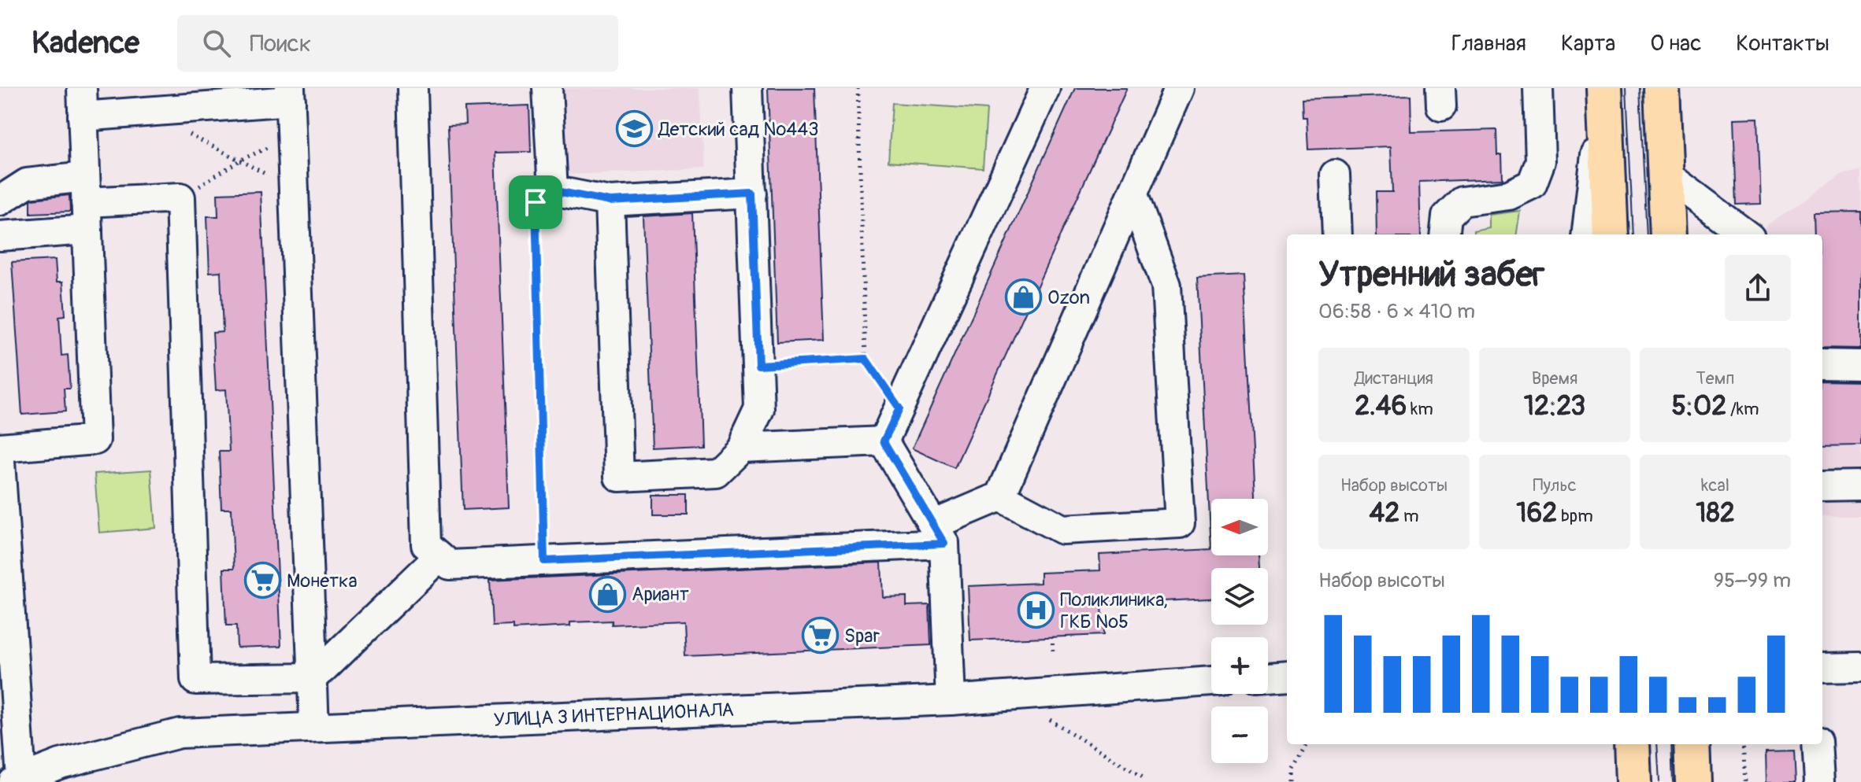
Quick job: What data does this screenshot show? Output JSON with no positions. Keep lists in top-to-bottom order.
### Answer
{
  "streets": {
    "street": ["УЛИЦА 3 ИНТЕРНАЦИОНАЛА"]
  },
  "places": {
    "school or university": ["Детский сад №443"],
    "shop": ["Ozon", "Ариант"],
    "supermarket": ["Монетка", "Spar"],
    "hospital": ["Поликлиника, ГКБ №5"]
  },
  "north": "left",
  "page": {
    "header": "Kadence",
    "search": "Поиск",
    "nav": [
      "Главная",
      "Карта",
      "О нас",
      "Контакты"
    ],
    "heading": ["Утренний забег", "06:58 · 6 × 410 m"],
    "stats": [
      ["Дистанция", "2.46 km"],
      ["Время", "12:23"],
      ["Темп", "5:02 /km"],
      ["Набор высоты", "42 m"],
      ["Пульс", "162 bpm"],
      ["kcal", "182"]
    ],
    "map_buttons": ["+", "−"],
    "chart": ["Набор высоты", "95–99 m"]
  }
}
